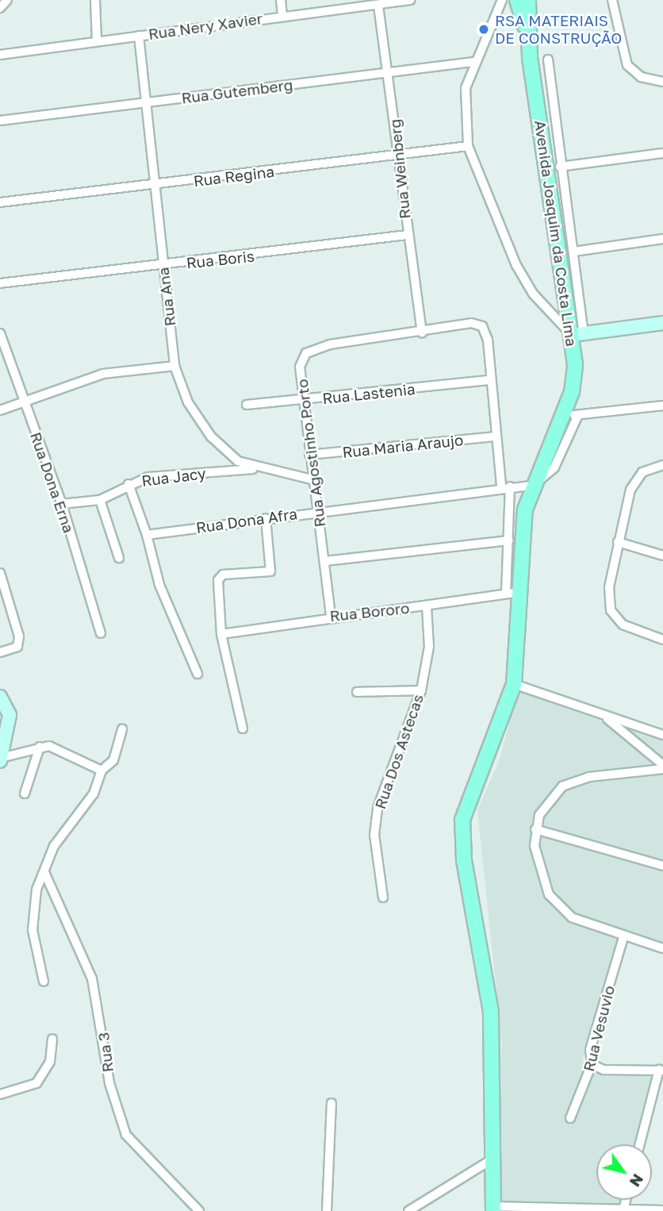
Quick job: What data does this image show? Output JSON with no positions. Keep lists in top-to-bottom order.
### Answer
{
  "streets": {
    "main road": ["Avenida Joaquim da Costa Lima"],
    "street": [
      "Rua Nery Xavier",
      "Rua Gutemberg",
      "Rua Weinberg",
      "Rua Regina",
      "Rua Boris",
      "Rua Ana",
      "Rua Lastenia",
      "Rua Maria Araujo",
      "Rua Agostinho Porto",
      "Rua Jacy",
      "Rua Dona Erna",
      "Rua Dona Afra",
      "Rua Bororo",
      "Rua Dos Astecas",
      "Rua Vesuvio",
      "Rua 3"
    ]
  },
  "crossings": [
    ["Rua Nery Xavier", "Rua Weinberg"],
    ["Rua Nery Xavier", "Rua Ana"],
    ["Rua Gutemberg", "Rua Weinberg"],
    ["Rua Gutemberg", "Rua Ana"],
    ["Rua Weinberg", "Rua Regina"],
    ["Rua Weinberg", "Rua Boris"],
    ["Rua Weinberg", "Rua Agostinho Porto"],
    ["Rua Regina", "Rua Ana"],
    ["Avenida Joaquim da Costa Lima", "Rua Dona Afra"],
    ["Avenida Joaquim da Costa Lima", "Rua Bororo"],
    ["Rua Boris", "Rua Ana"],
    ["Rua Ana", "Rua Agostinho Porto"],
    ["Rua Ana", "Rua Jacy"],
    ["Rua Lastenia", "Rua Agostinho Porto"],
    ["Rua Maria Araujo", "Rua Agostinho Porto"],
    ["Rua Agostinho Porto", "Rua Dona Afra"],
    ["Rua Agostinho Porto", "Rua Bororo"],
    ["Rua Jacy", "Rua Dona Erna"],
    ["Rua Bororo", "Rua Dos Astecas"]
  ],
  "places": ["RSA MATERIAIS DE CONSTRUÇÃO"],
  "north": "bottom right"
}
